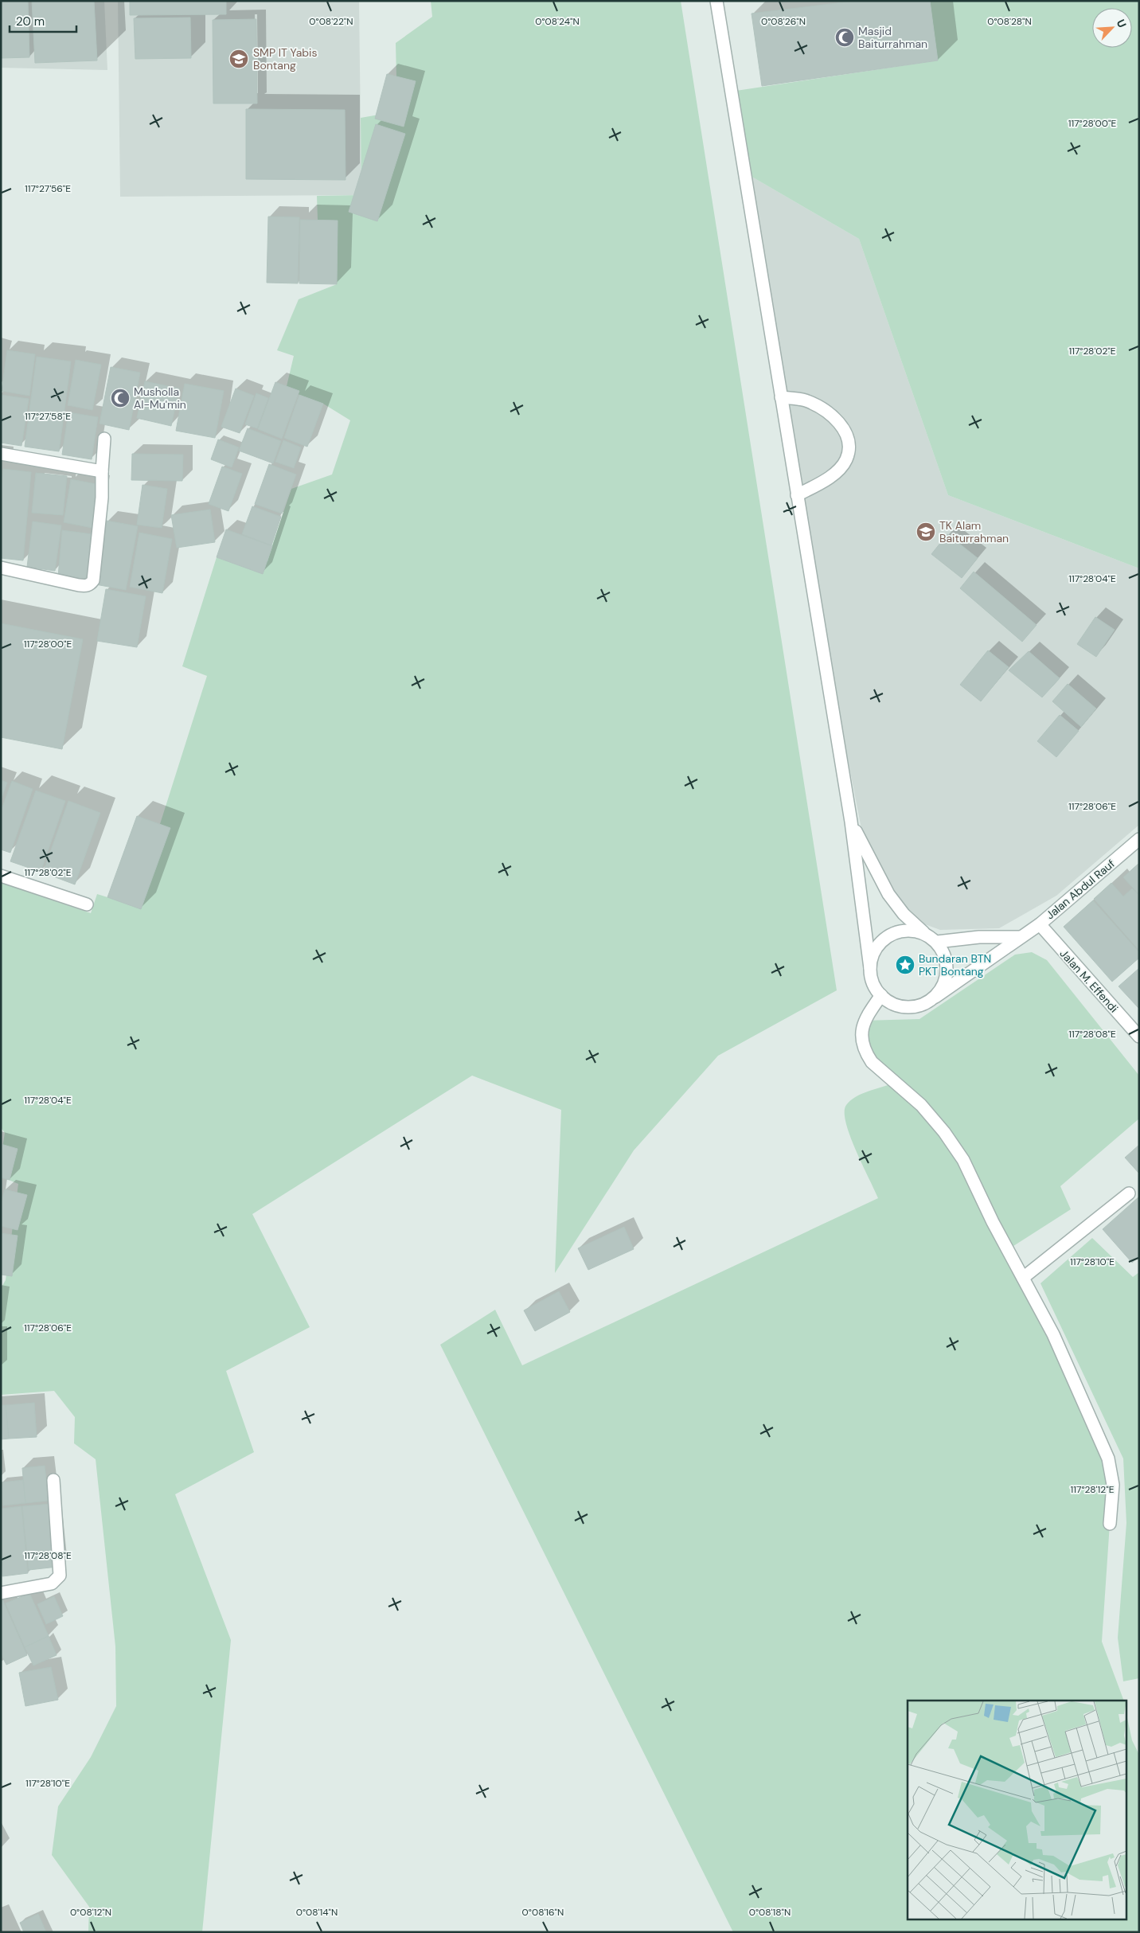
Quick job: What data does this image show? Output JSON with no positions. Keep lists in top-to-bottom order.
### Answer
{
  "streets": {
    "street": ["Jalan Abdul Rauf", "Jalan M. Effendi"]
  },
  "crossings": [
    ["Jalan Abdul Rauf", "Jalan M. Effendi"]
  ],
  "places": {
    "mosque": ["Masjid Baiturrahman", "Musholla Al-Mu'min"],
    "school or university": ["SMP IT Yabis Bontang", "TK Alam Baiturrahman"],
    "place": ["Bundaran BTN PKT Bontang"]
  },
  "scale_bar": "20 m",
  "north": "top right",
  "coordinates": [
    "0°08'22\"N",
    "0°08'24\"N",
    "0°08'26\"N",
    "0°08'28\"N",
    "117°28'00\"E",
    "117°27'56\"E",
    "117°28'02\"E",
    "117°27'58\"E",
    "117°28'04\"E",
    "117°28'06\"E",
    "117°28'08\"E",
    "117°28'10\"E",
    "117°28'12\"E",
    "0°08'12\"N",
    "0°08'14\"N",
    "0°08'16\"N",
    "0°08'18\"N"
  ]
}
